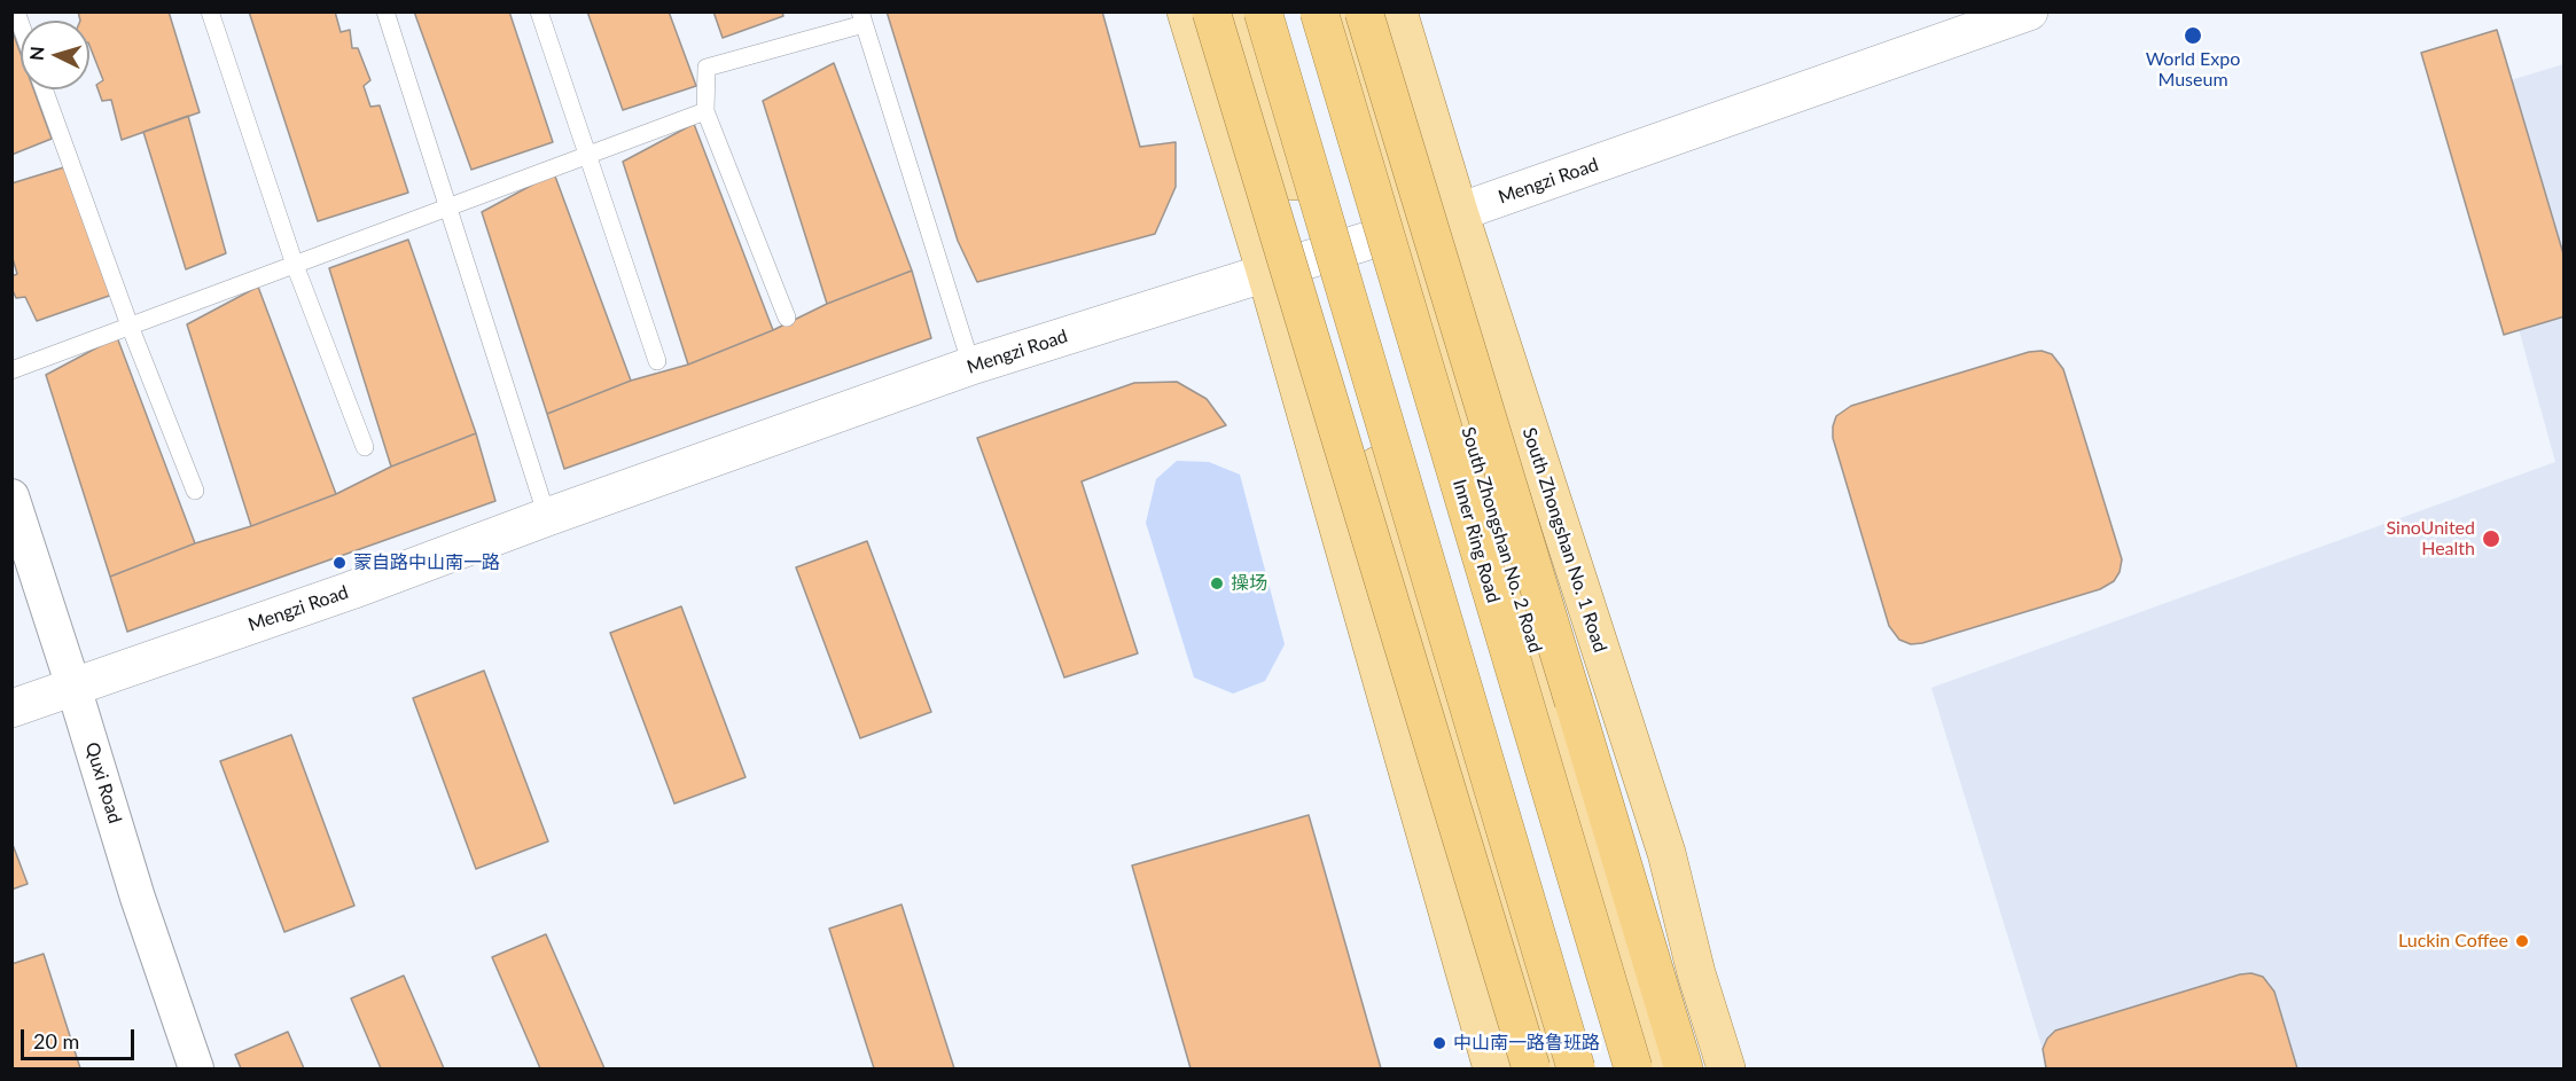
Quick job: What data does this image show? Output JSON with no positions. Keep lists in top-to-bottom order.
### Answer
{
  "streets": {
    "highway": ["Inner Ring Road"],
    "main road": ["South Zhongshan No. 2 Road", "South Zhongshan No. 1 Road"],
    "street": ["Mengzi Road", "Quxi Road"]
  },
  "crossings": [
    ["Mengzi Road", "South Zhongshan No. 2 Road"],
    ["Mengzi Road", "South Zhongshan No. 1 Road"],
    ["Mengzi Road", "Quxi Road"]
  ],
  "places": [
    "World Expo Museum",
    "SinoUnited Health",
    "蒙自路中山南一路",
    "操场",
    "Luckin Coffee",
    "中山南一路鲁班路"
  ],
  "scale_bar": "20 m",
  "north": "left"
}
